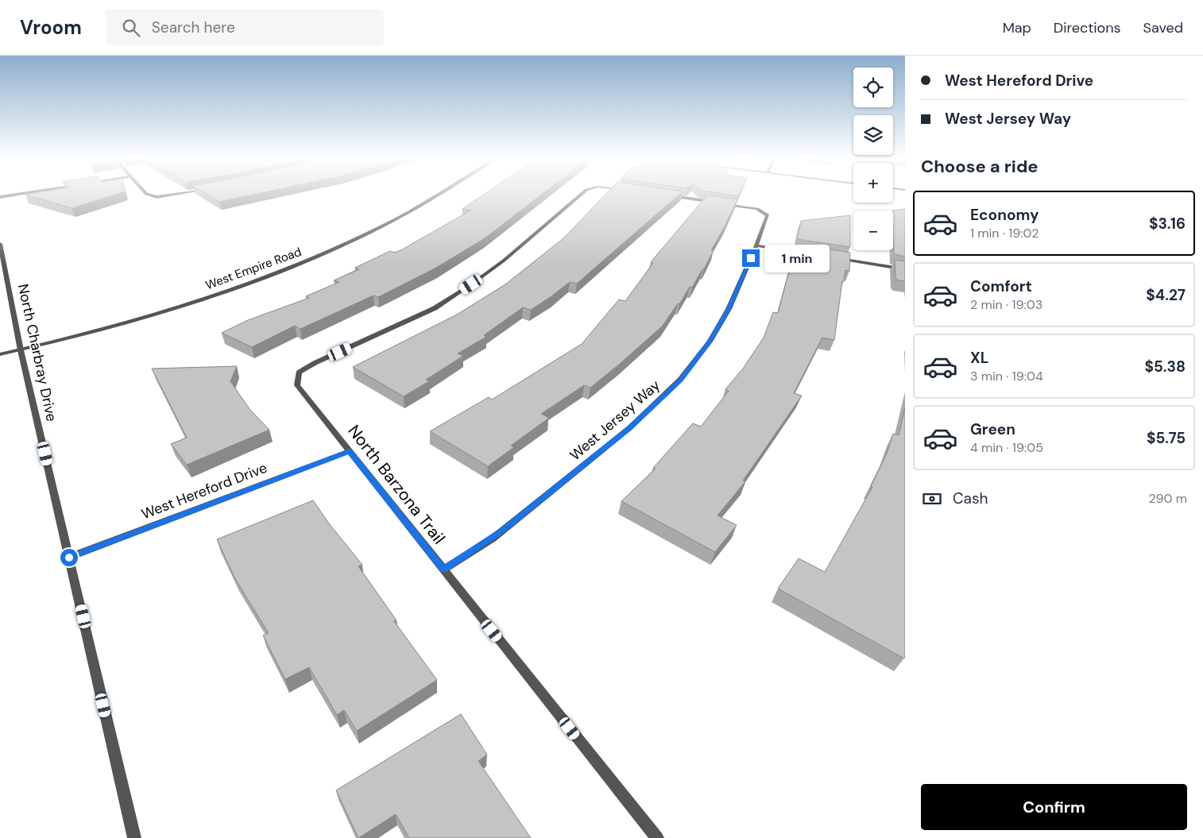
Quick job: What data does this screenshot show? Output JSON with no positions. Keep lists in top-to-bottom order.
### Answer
{
  "streets": {
    "street": [
      "West Empire Road",
      "North Charbray Drive",
      "West Jersey Way",
      "North Barzona Trail",
      "West Hereford Drive"
    ]
  },
  "crossings": [
    ["West Empire Road", "North Charbray Drive"],
    ["North Charbray Drive", "West Hereford Drive"],
    ["West Jersey Way", "North Barzona Trail"],
    ["North Barzona Trail", "West Hereford Drive"]
  ],
  "page": {
    "header": "Vroom",
    "search": "Search here",
    "nav": ["Map", "Directions", "Saved"],
    "banner": ["West Hereford Drive", "West Jersey Way"],
    "map_buttons": ["+", "−"],
    "heading": "Choose a ride",
    "list": [
      {
        "name": "Economy",
        "note": "1 min · 19:02",
        "value": "$3.16"
      },
      {
        "name": "Comfort",
        "note": "2 min · 19:03",
        "value": "$4.27"
      },
      {
        "name": "XL",
        "note": "3 min · 19:04",
        "value": "$5.38"
      },
      {
        "name": "Green",
        "note": "4 min · 19:05",
        "value": "$5.75"
      }
    ],
    "bubble": "1 min",
    "pay": ["Cash", "290 m"],
    "buttons": "Confirm"
  }
}
